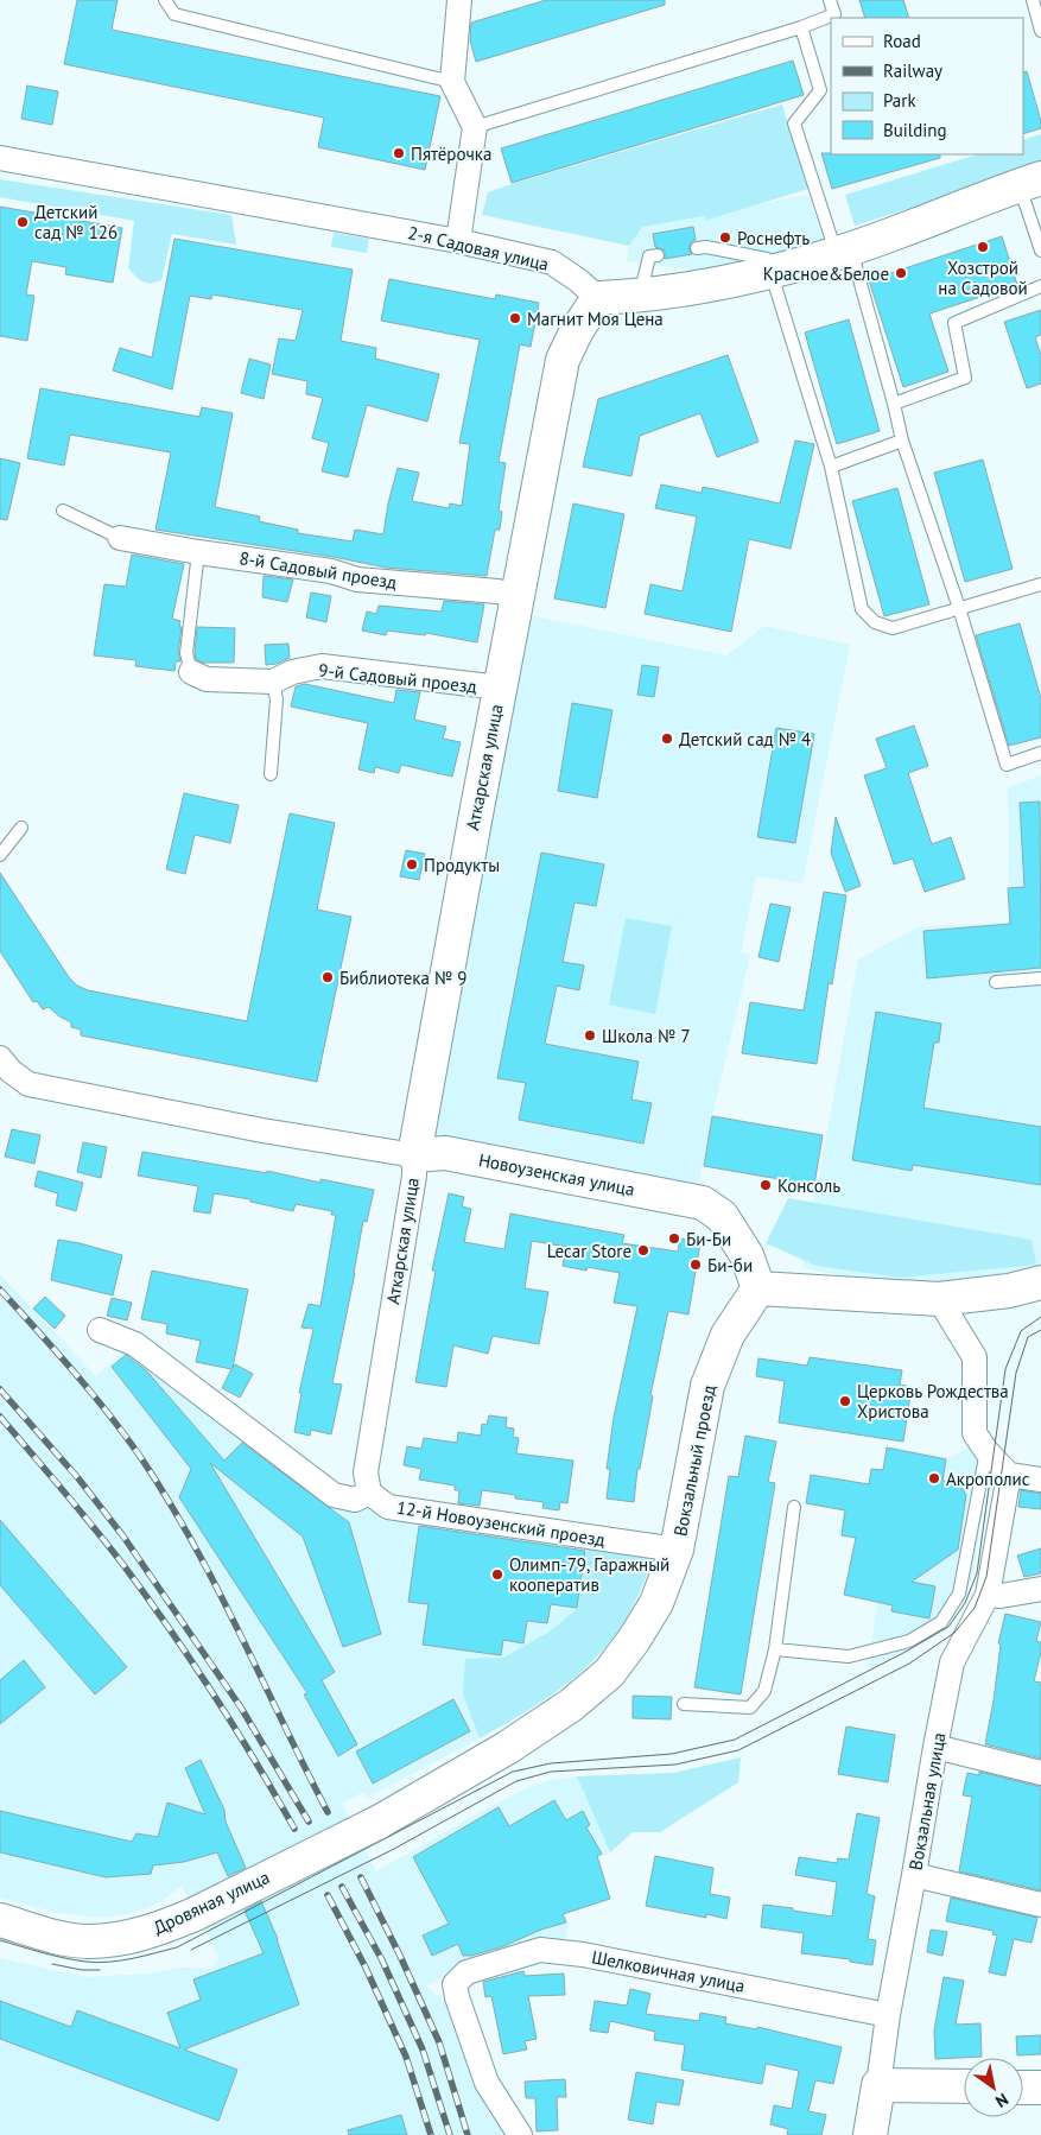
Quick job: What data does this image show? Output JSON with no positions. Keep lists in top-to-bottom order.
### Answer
{
  "streets": {
    "main road": [
      "Аткарская улица",
      "Новоузенская улица",
      "Вокзальный проезд",
      "Вокзальная улица",
      "Дровяная улица"
    ],
    "street": [
      "2-я Садовая улица",
      "8-й Садовый проезд",
      "9-й Садовый проезд",
      "12-й Новоузенский проезд",
      "Шелковичная улица"
    ]
  },
  "crossings": [
    ["2-я Садовая улица", "Аткарская улица"],
    ["8-й Садовый проезд", "Аткарская улица"],
    ["9-й Садовый проезд", "Аткарская улица"],
    ["Аткарская улица", "Новоузенская улица"],
    ["Аткарская улица", "12-й Новоузенский проезд"],
    ["Новоузенская улица", "Вокзальный проезд"],
    ["Вокзальный проезд", "12-й Новоузенский проезд"],
    ["Вокзальный проезд", "Дровяная улица"],
    ["Вокзальная улица", "Шелковичная улица"]
  ],
  "places": [
    "Пятёрочка",
    "Детский сад № 126",
    "Роснефть",
    "Хозстрой на Садовой",
    "Красное&Белое",
    "Магнит Моя Цена",
    "Детский сад № 4",
    "Продукты",
    "Библиотека № 9",
    "Школа № 7",
    "Консоль",
    "Би-Би",
    "Lecar Store",
    "Би-би",
    "Церковь Рождества Христова",
    "Акрополис",
    "Олимп-79, Гаражный кооператив"
  ],
  "legend": [
    "Road",
    "Railway",
    "Park",
    "Building"
  ],
  "north": "bottom right"
}
